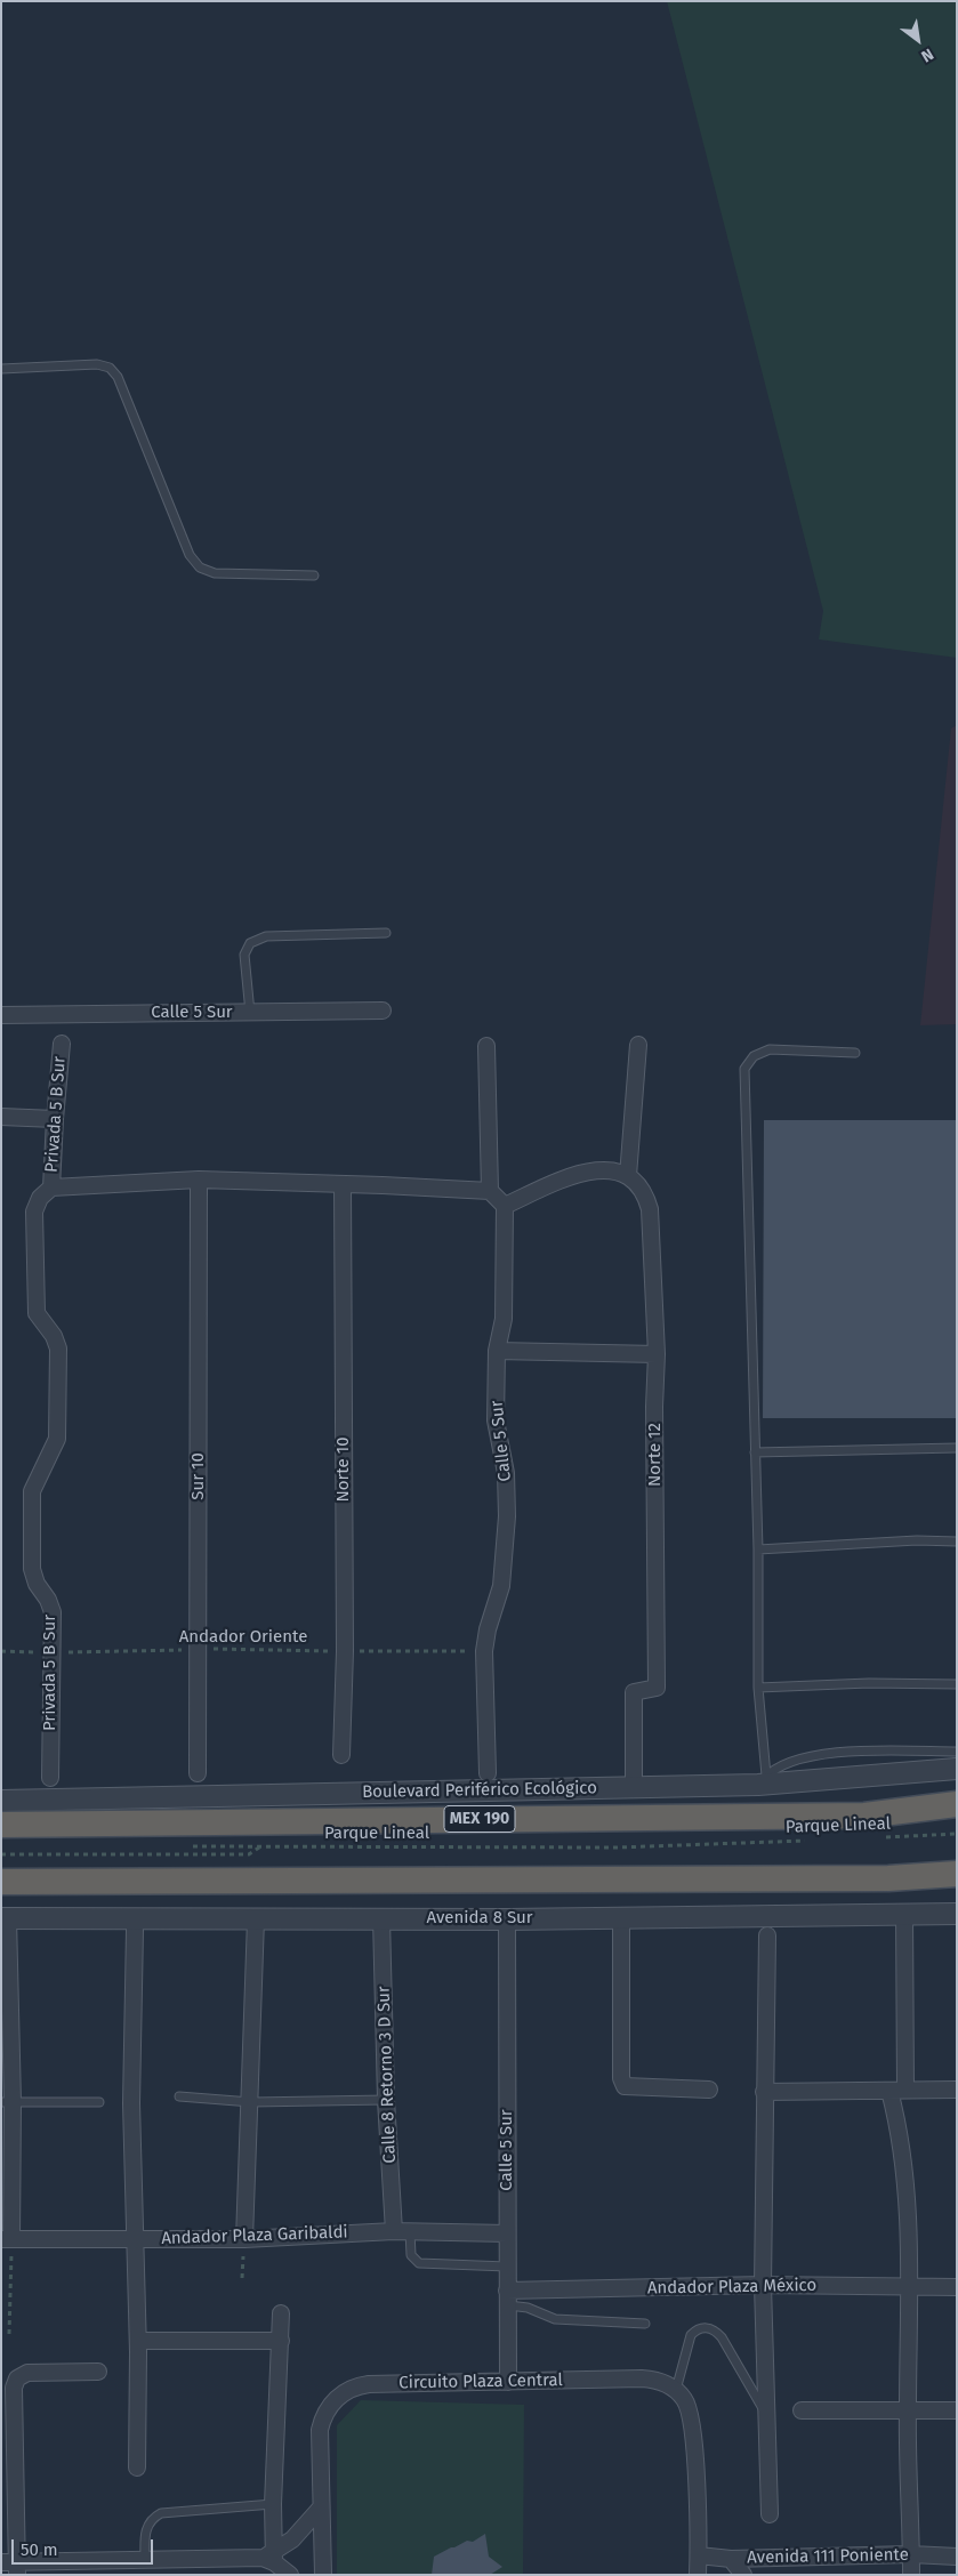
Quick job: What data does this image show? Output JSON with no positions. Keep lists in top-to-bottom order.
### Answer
{
  "streets": {
    "highway": ["Boulevard Periférico Ecológico", "MEX 190"],
    "street": [
      "Calle 5 Sur",
      "Privada 5 B Sur",
      "Norte 12",
      "Norte 10",
      "Sur 10",
      "Avenida 8 Sur",
      "Calle 8 Retorno 3 D Sur",
      "Andador Plaza Garibaldi",
      "Andador Plaza México",
      "Circuito Plaza Central",
      "Avenida 111 Poniente"
    ],
    "path": ["Andador Oriente", "Parque Lineal"]
  },
  "crossings": [
    ["Calle 5 Sur", "Andador Oriente"],
    ["Calle 5 Sur", "Avenida 8 Sur"],
    ["Calle 5 Sur", "Andador Plaza Garibaldi"],
    ["Calle 5 Sur", "Andador Plaza México"],
    ["Calle 5 Sur", "Circuito Plaza Central"],
    ["Privada 5 B Sur", "Andador Oriente"],
    ["Norte 12", "Boulevard Periférico Ecológico"],
    ["Norte 10", "Andador Oriente"],
    ["Sur 10", "Andador Oriente"],
    ["Avenida 8 Sur", "Calle 8 Retorno 3 D Sur"],
    ["Calle 8 Retorno 3 D Sur", "Andador Plaza Garibaldi"]
  ],
  "scale_bar": "50 m",
  "north": "bottom right"
}
